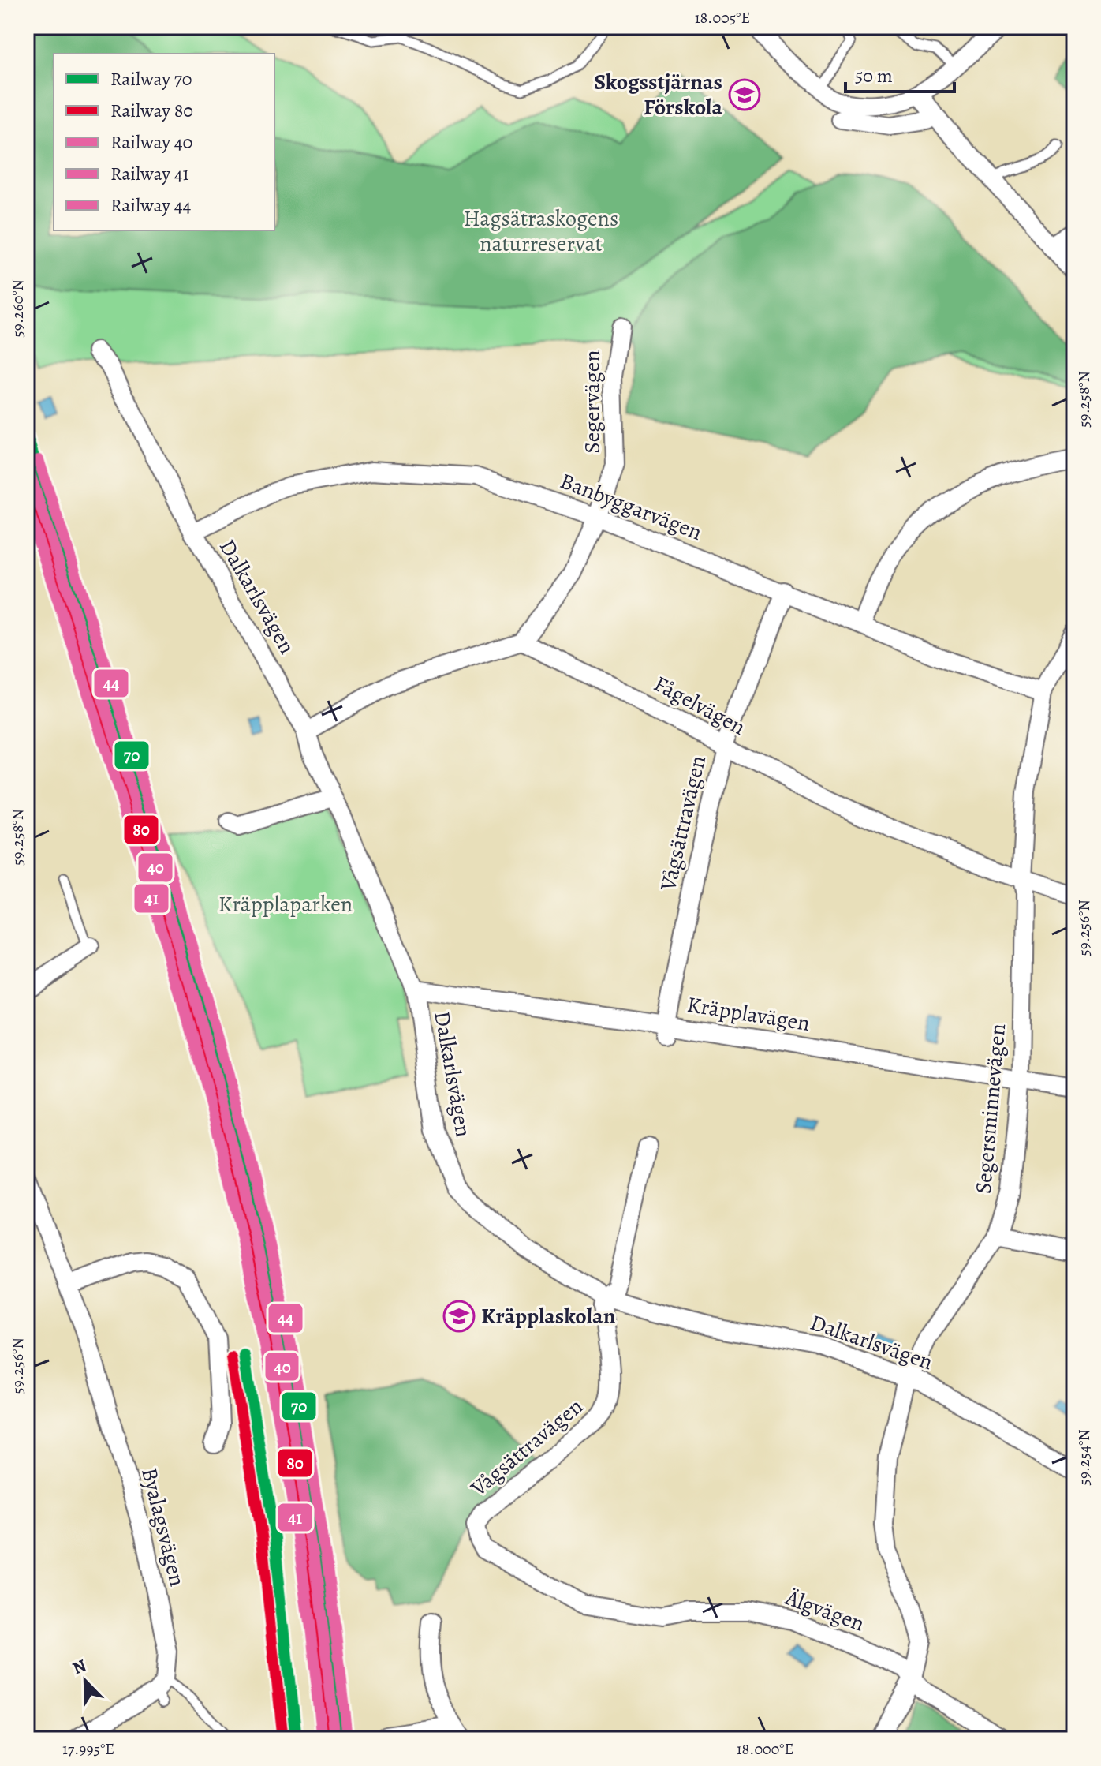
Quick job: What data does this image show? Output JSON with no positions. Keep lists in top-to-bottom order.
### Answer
{
  "streets": {
    "street": [
      "Segervägen",
      "Banbyggarvägen",
      "Dalkarlsvägen",
      "Fågelvägen",
      "Vågsättravägen",
      "Kräpplavägen",
      "Segersminnevägen",
      "Byalagsvägen",
      "Älgvägen"
    ]
  },
  "crossings": [
    ["Segervägen", "Banbyggarvägen"],
    ["Segervägen", "Fågelvägen"],
    ["Banbyggarvägen", "Dalkarlsvägen"],
    ["Banbyggarvägen", "Vågsättravägen"],
    ["Banbyggarvägen", "Segersminnevägen"],
    ["Dalkarlsvägen", "Vågsättravägen"],
    ["Dalkarlsvägen", "Kräpplavägen"],
    ["Dalkarlsvägen", "Segersminnevägen"],
    ["Fågelvägen", "Vågsättravägen"],
    ["Fågelvägen", "Segersminnevägen"],
    ["Vågsättravägen", "Kräpplavägen"],
    ["Vågsättravägen", "Älgvägen"],
    ["Kräpplavägen", "Segersminnevägen"],
    ["Segersminnevägen", "Älgvägen"]
  ],
  "parks": ["Hagsätraskogens naturreservat", "Kräpplaparken"],
  "places": {
    "school or university": ["Skogsstjärnas Förskola", "Kräpplaskolan"]
  },
  "lines": [
    "rail line 70",
    "rail line 44",
    "rail line 40",
    "rail line 80",
    "rail line 41"
  ],
  "legend": [
    "Railway 70",
    "Railway 80",
    "Railway 40",
    "Railway 41",
    "Railway 44"
  ],
  "scale_bar": "50 m",
  "north": "top left",
  "coordinates": [
    "18.005°E",
    "59.260°N",
    "59.258°N",
    "59.256°N",
    "59.254°N",
    "17.995°E",
    "18.000°E"
  ]
}
